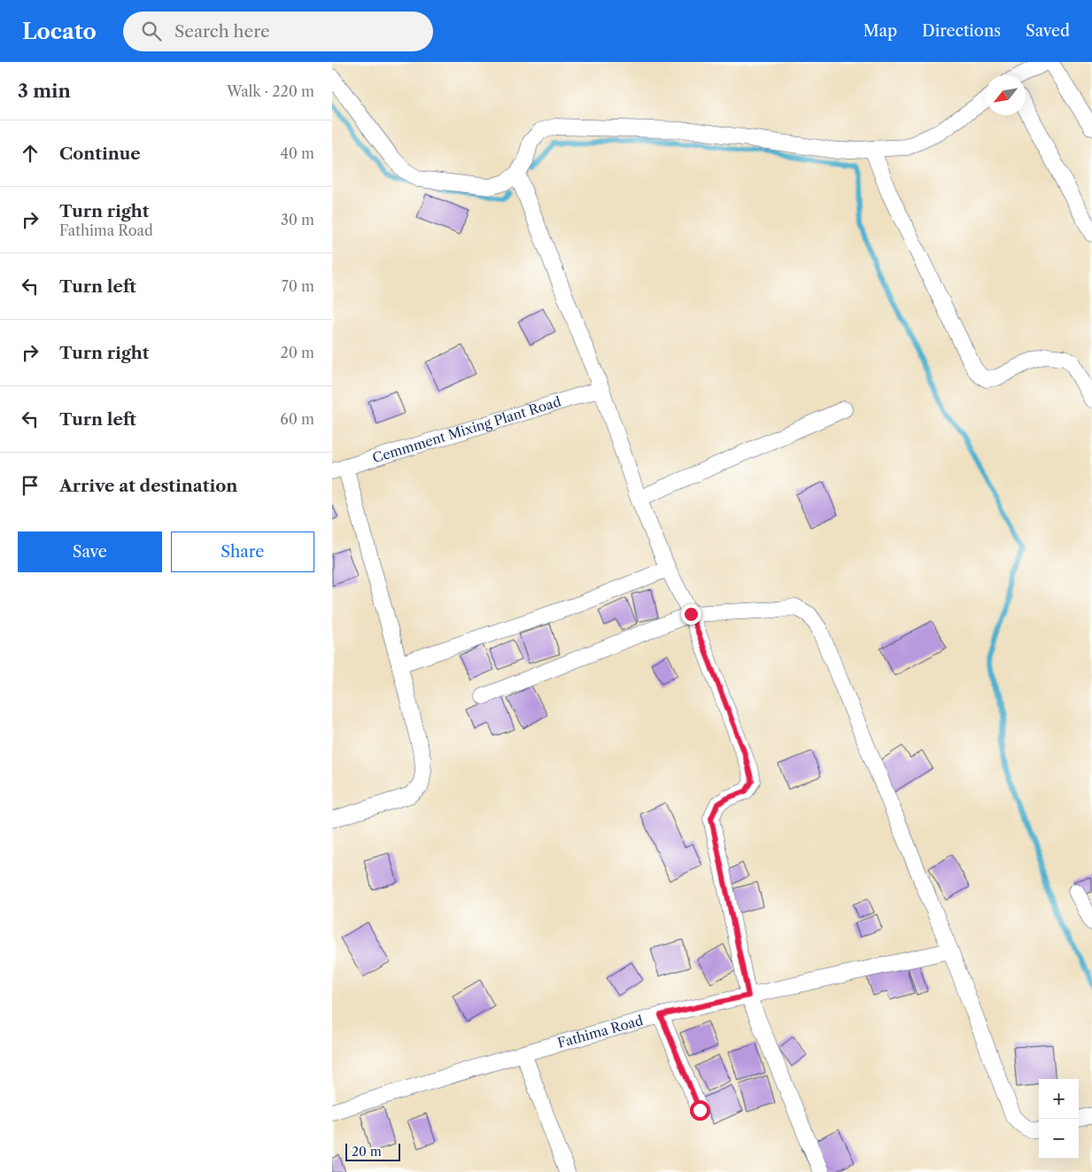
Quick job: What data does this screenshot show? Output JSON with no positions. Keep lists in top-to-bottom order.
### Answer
{
  "streets": {
    "street": ["Cemmment Mixing Plant Road", "Fathima Road"]
  },
  "scale_bar": "20 m",
  "north": "bottom left",
  "page": {
    "header": "Locato",
    "search": "Search here",
    "nav": ["Map", "Directions", "Saved"],
    "heading": ["3 min", "Walk · 220 m"],
    "list": [
      ["Continue", "40 m"],
      ["Turn right", "Fathima Road", "30 m"],
      ["Turn left", "70 m"],
      ["Turn right", "20 m"],
      ["Turn left", "60 m"],
      "Arrive at destination"
    ],
    "buttons": ["Save", "Share"],
    "map_buttons": ["+", "−"],
    "scale": "20 m"
  }
}
